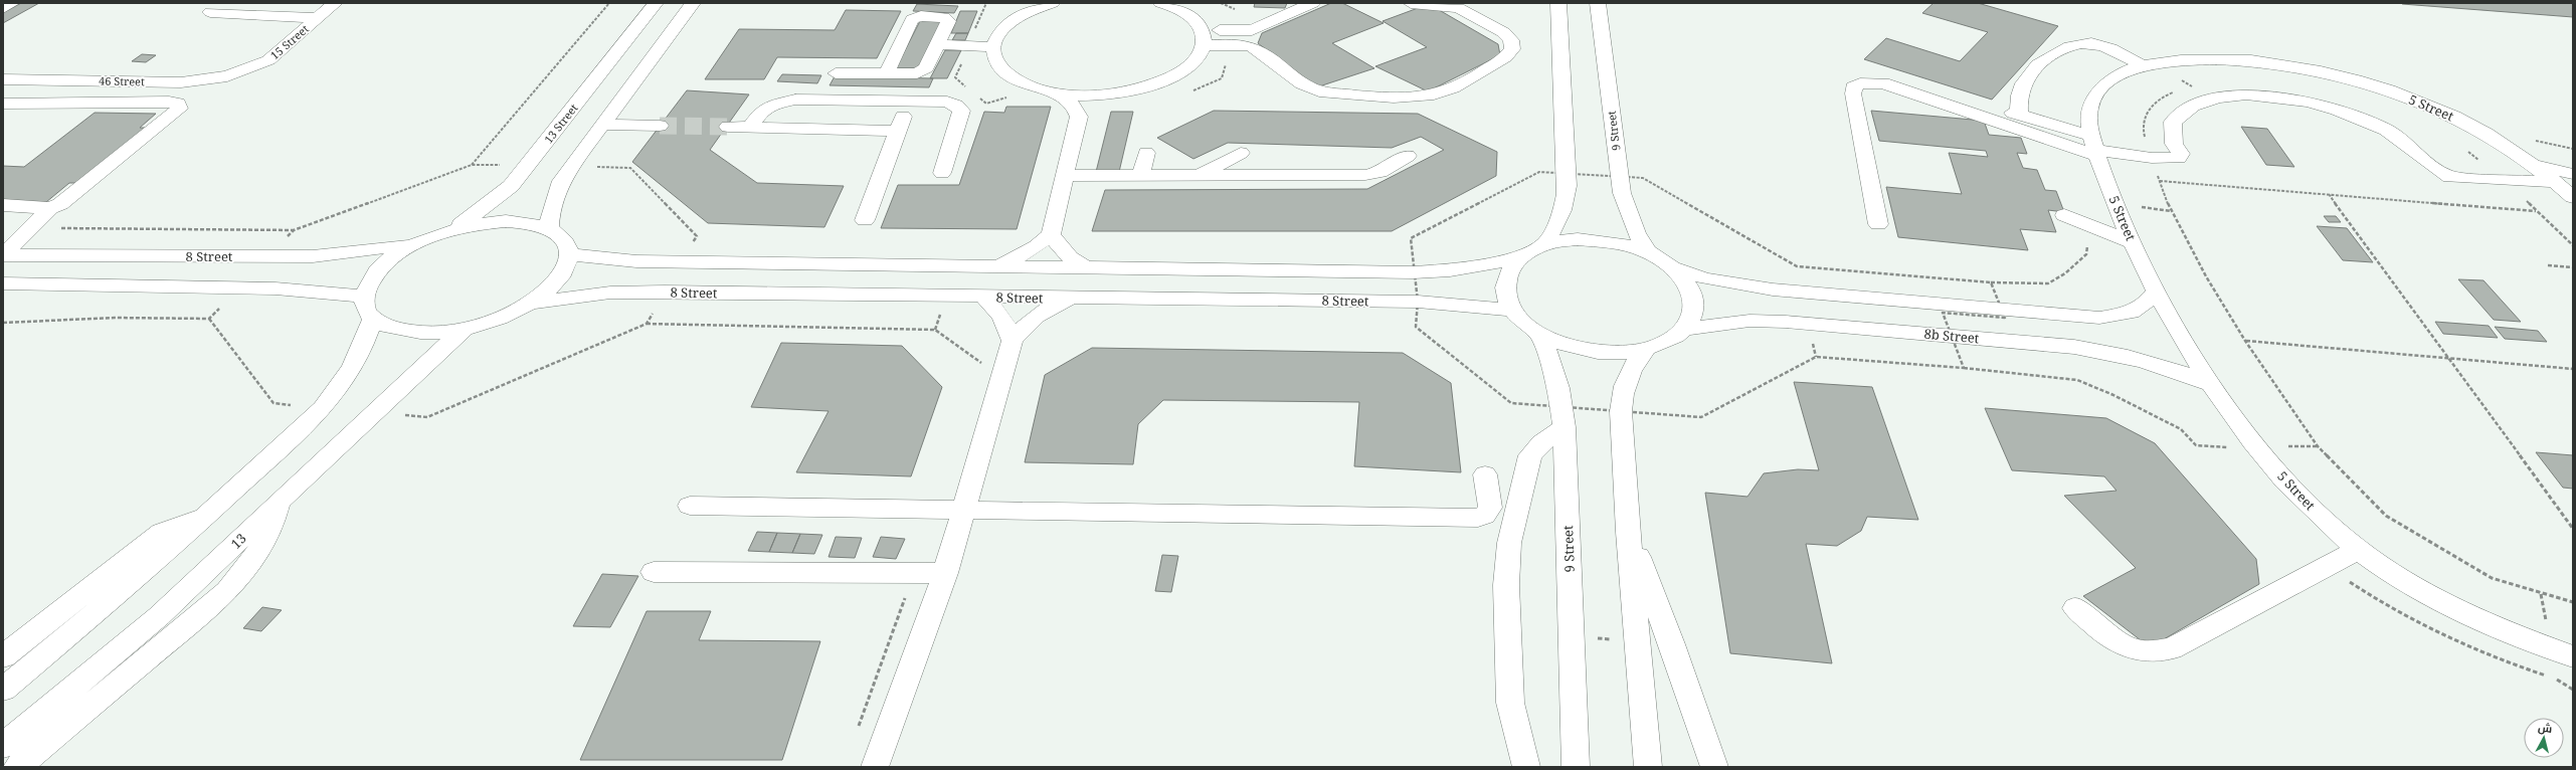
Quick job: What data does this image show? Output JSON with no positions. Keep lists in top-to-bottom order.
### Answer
{
  "streets": {
    "street": [
      "15 Street",
      "46 Street",
      "5 Street",
      "13 Street",
      "9 Street",
      "8 Street",
      "8b Street",
      "13"
    ]
  },
  "crossings": [
    ["15 Street", "46 Street"],
    ["5 Street", "8b Street"]
  ],
  "north": "top"
}
